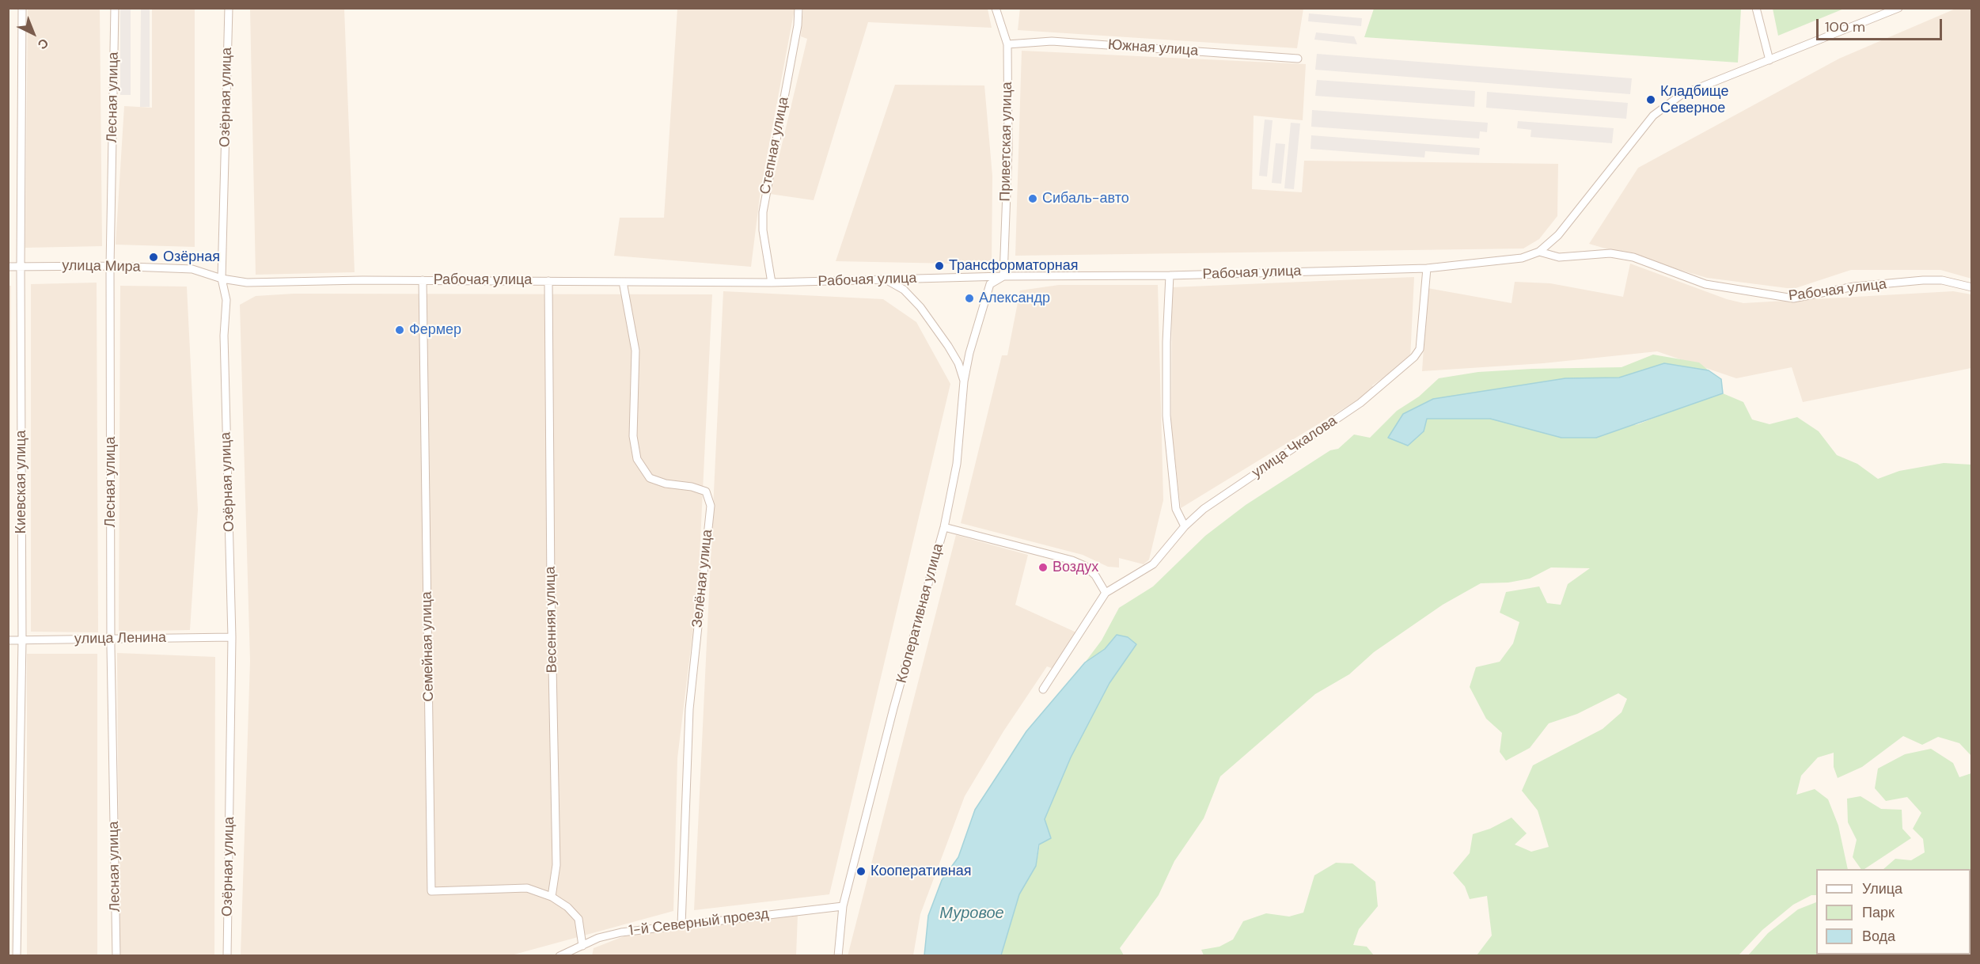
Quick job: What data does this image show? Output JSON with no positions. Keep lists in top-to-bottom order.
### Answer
{
  "streets": {
    "street": [
      "Южная улица",
      "Лесная улица",
      "Озёрная улица",
      "Приветская улица",
      "Степная улица",
      "улица Мира",
      "Рабочая улица",
      "улица Чкалова",
      "Киевская улица",
      "Зелёная улица",
      "Кооперативная улица",
      "Весенняя улица",
      "улица Ленина",
      "Семейная улица",
      "1-й Северный проезд"
    ]
  },
  "crossings": [
    ["Южная улица", "Приветская улица"],
    ["Лесная улица", "улица Мира"],
    ["Лесная улица", "улица Ленина"],
    ["Озёрная улица", "улица Мира"],
    ["Озёрная улица", "Рабочая улица"],
    ["Озёрная улица", "улица Ленина"],
    ["Приветская улица", "Рабочая улица"],
    ["Приветская улица", "Кооперативная улица"],
    ["Степная улица", "Рабочая улица"],
    ["улица Мира", "Рабочая улица"],
    ["улица Мира", "Киевская улица"],
    ["Рабочая улица", "улица Чкалова"],
    ["Рабочая улица", "Зелёная улица"],
    ["Рабочая улица", "Кооперативная улица"],
    ["Рабочая улица", "Весенняя улица"],
    ["Рабочая улица", "Семейная улица"],
    ["Киевская улица", "улица Ленина"],
    ["Зелёная улица", "1-й Северный проезд"],
    ["Кооперативная улица", "1-й Северный проезд"],
    ["Весенняя улица", "Семейная улица"]
  ],
  "water": ["Муровое"],
  "places": [
    "Кладбище Северное",
    "Сибаль-авто",
    "Озёрная",
    "Трансформаторная",
    "Александр",
    "Фермер",
    "Воздух",
    "Кооперативная"
  ],
  "legend": ["Улица", "Парк", "Вода"],
  "scale_bar": "100 m",
  "north": "bottom right"
}
